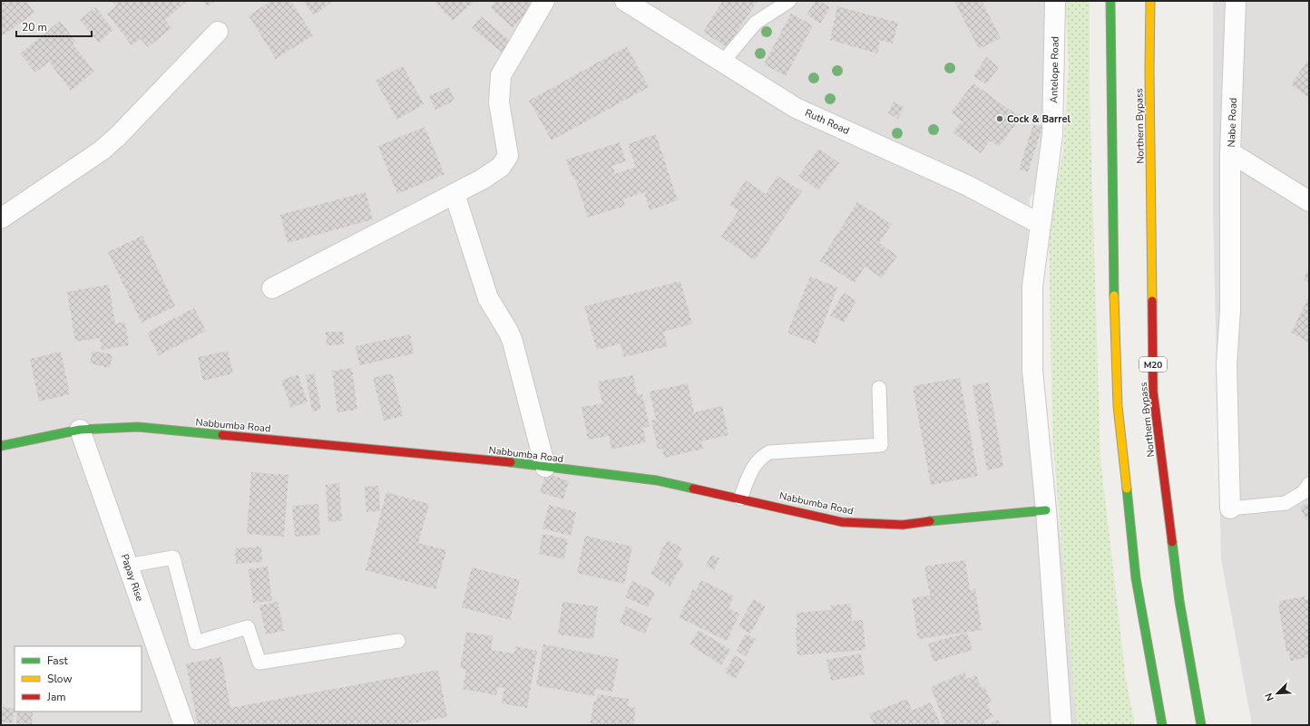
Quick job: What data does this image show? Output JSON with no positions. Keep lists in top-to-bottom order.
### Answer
{
  "streets": {
    "main road": ["Northern Bypass", "M20", "Nabbumba Road"],
    "street": [
      "Antelope Road",
      "Ruth Road",
      "Nabe Road",
      "Papay Rise"
    ]
  },
  "crossings": [
    ["Antelope Road", "Ruth Road"],
    ["Antelope Road", "Nabbumba Road"],
    ["Nabbumba Road", "Papay Rise"]
  ],
  "places": ["Cock & Barrel"],
  "legend": ["Fast", "Slow", "Jam"],
  "scale_bar": "20 m",
  "north": "bottom left"
}
